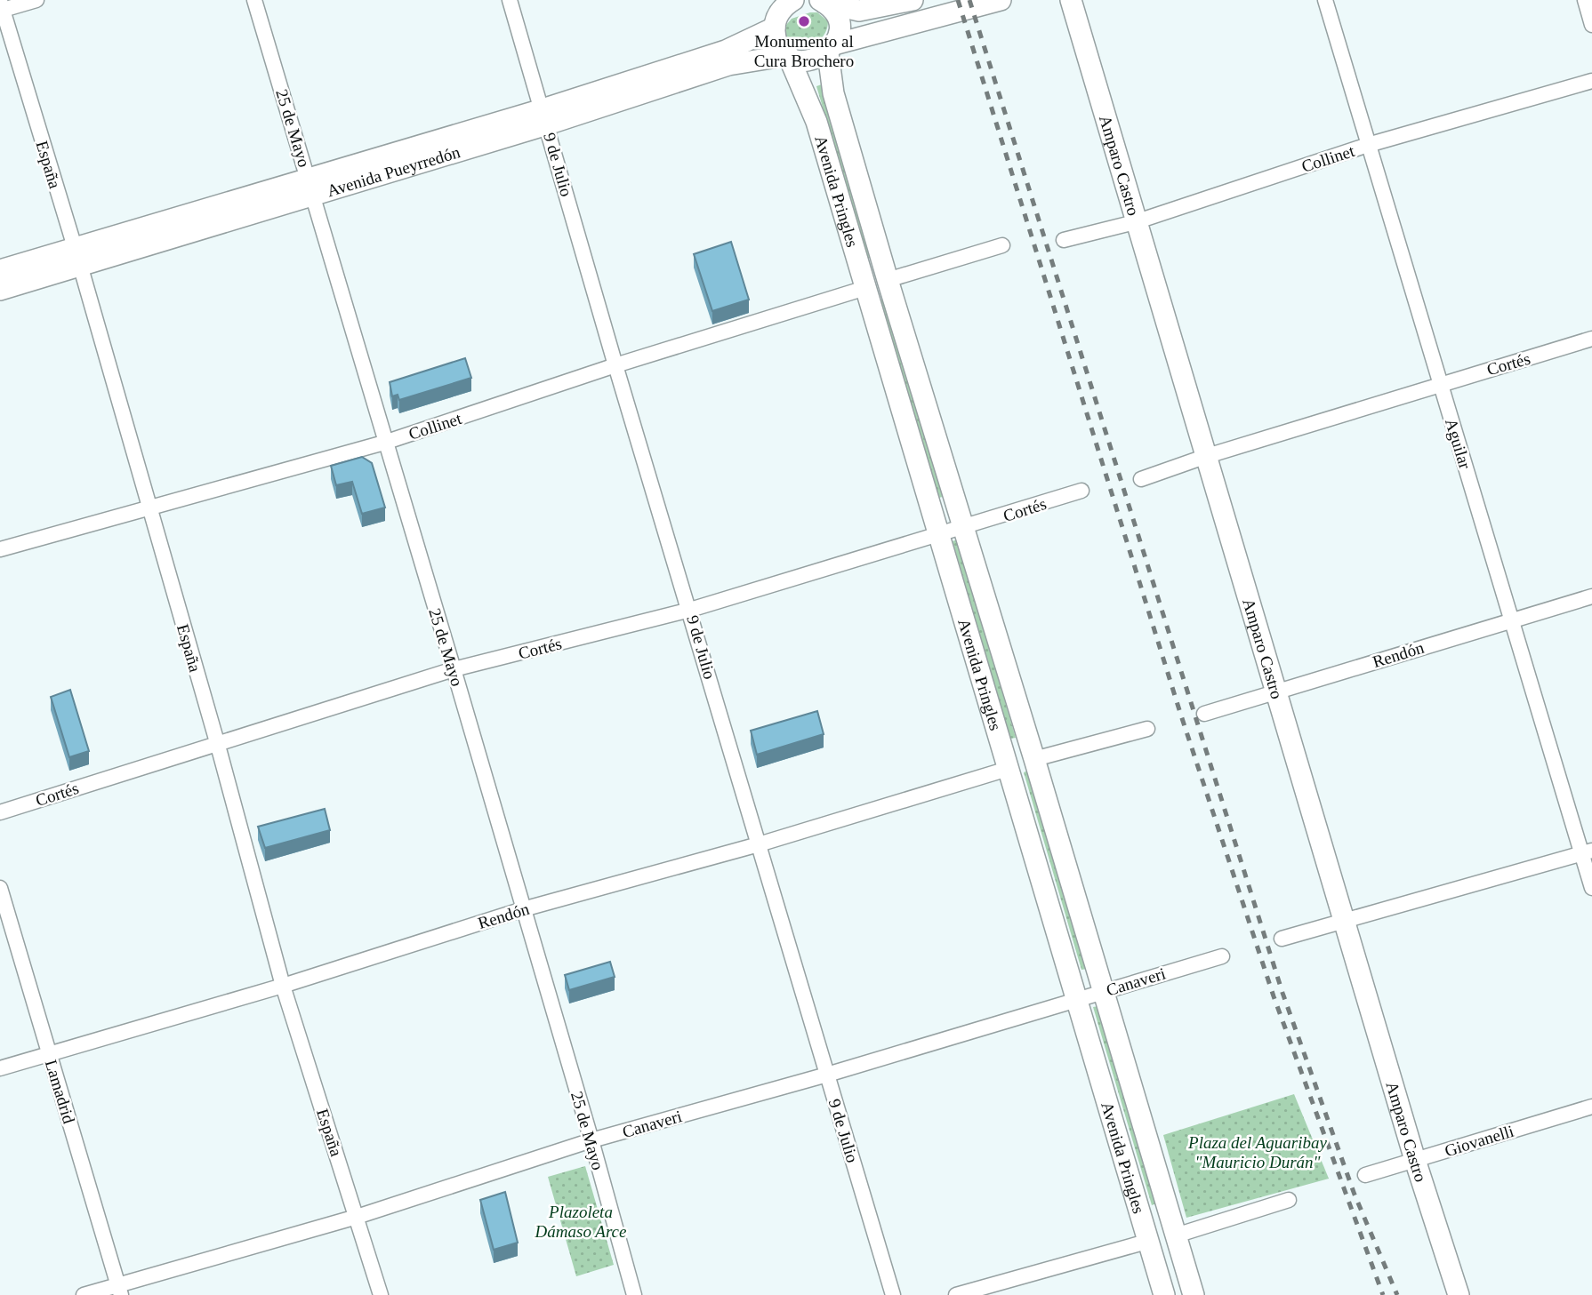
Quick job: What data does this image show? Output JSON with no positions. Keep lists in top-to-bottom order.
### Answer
{
  "streets": {
    "main road": ["Amparo Castro", "Avenida Pueyrredón", "Avenida Pringles"],
    "street": [
      "25 de Mayo",
      "Collinet",
      "España",
      "9 de Julio",
      "Cortés",
      "Aguilar",
      "Rendón",
      "Canaveri",
      "Lamadrid",
      "Giovanelli"
    ]
  },
  "crossings": [
    ["25 de Mayo", "Collinet"],
    ["25 de Mayo", "Avenida Pueyrredón"],
    ["25 de Mayo", "Cortés"],
    ["25 de Mayo", "Rendón"],
    ["25 de Mayo", "Canaveri"],
    ["Collinet", "España"],
    ["Collinet", "9 de Julio"],
    ["Collinet", "Amparo Castro"],
    ["Collinet", "Avenida Pringles"],
    ["Collinet", "Aguilar"],
    ["España", "Avenida Pueyrredón"],
    ["España", "Cortés"],
    ["España", "Rendón"],
    ["España", "Canaveri"],
    ["9 de Julio", "Avenida Pueyrredón"],
    ["9 de Julio", "Cortés"],
    ["9 de Julio", "Rendón"],
    ["9 de Julio", "Canaveri"],
    ["Amparo Castro", "Cortés"],
    ["Amparo Castro", "Rendón"],
    ["Amparo Castro", "Giovanelli"],
    ["Avenida Pueyrredón", "Avenida Pringles"],
    ["Avenida Pringles", "Cortés"],
    ["Avenida Pringles", "Rendón"],
    ["Avenida Pringles", "Canaveri"],
    ["Cortés", "Aguilar"],
    ["Aguilar", "Rendón"],
    ["Rendón", "Lamadrid"],
    ["Canaveri", "Lamadrid"]
  ],
  "parks": ["Plaza del Aguaribay \"Mauricio Durán\"", "Plazoleta Dámaso Arce"],
  "places": ["Monumento al Cura Brochero"]
}
